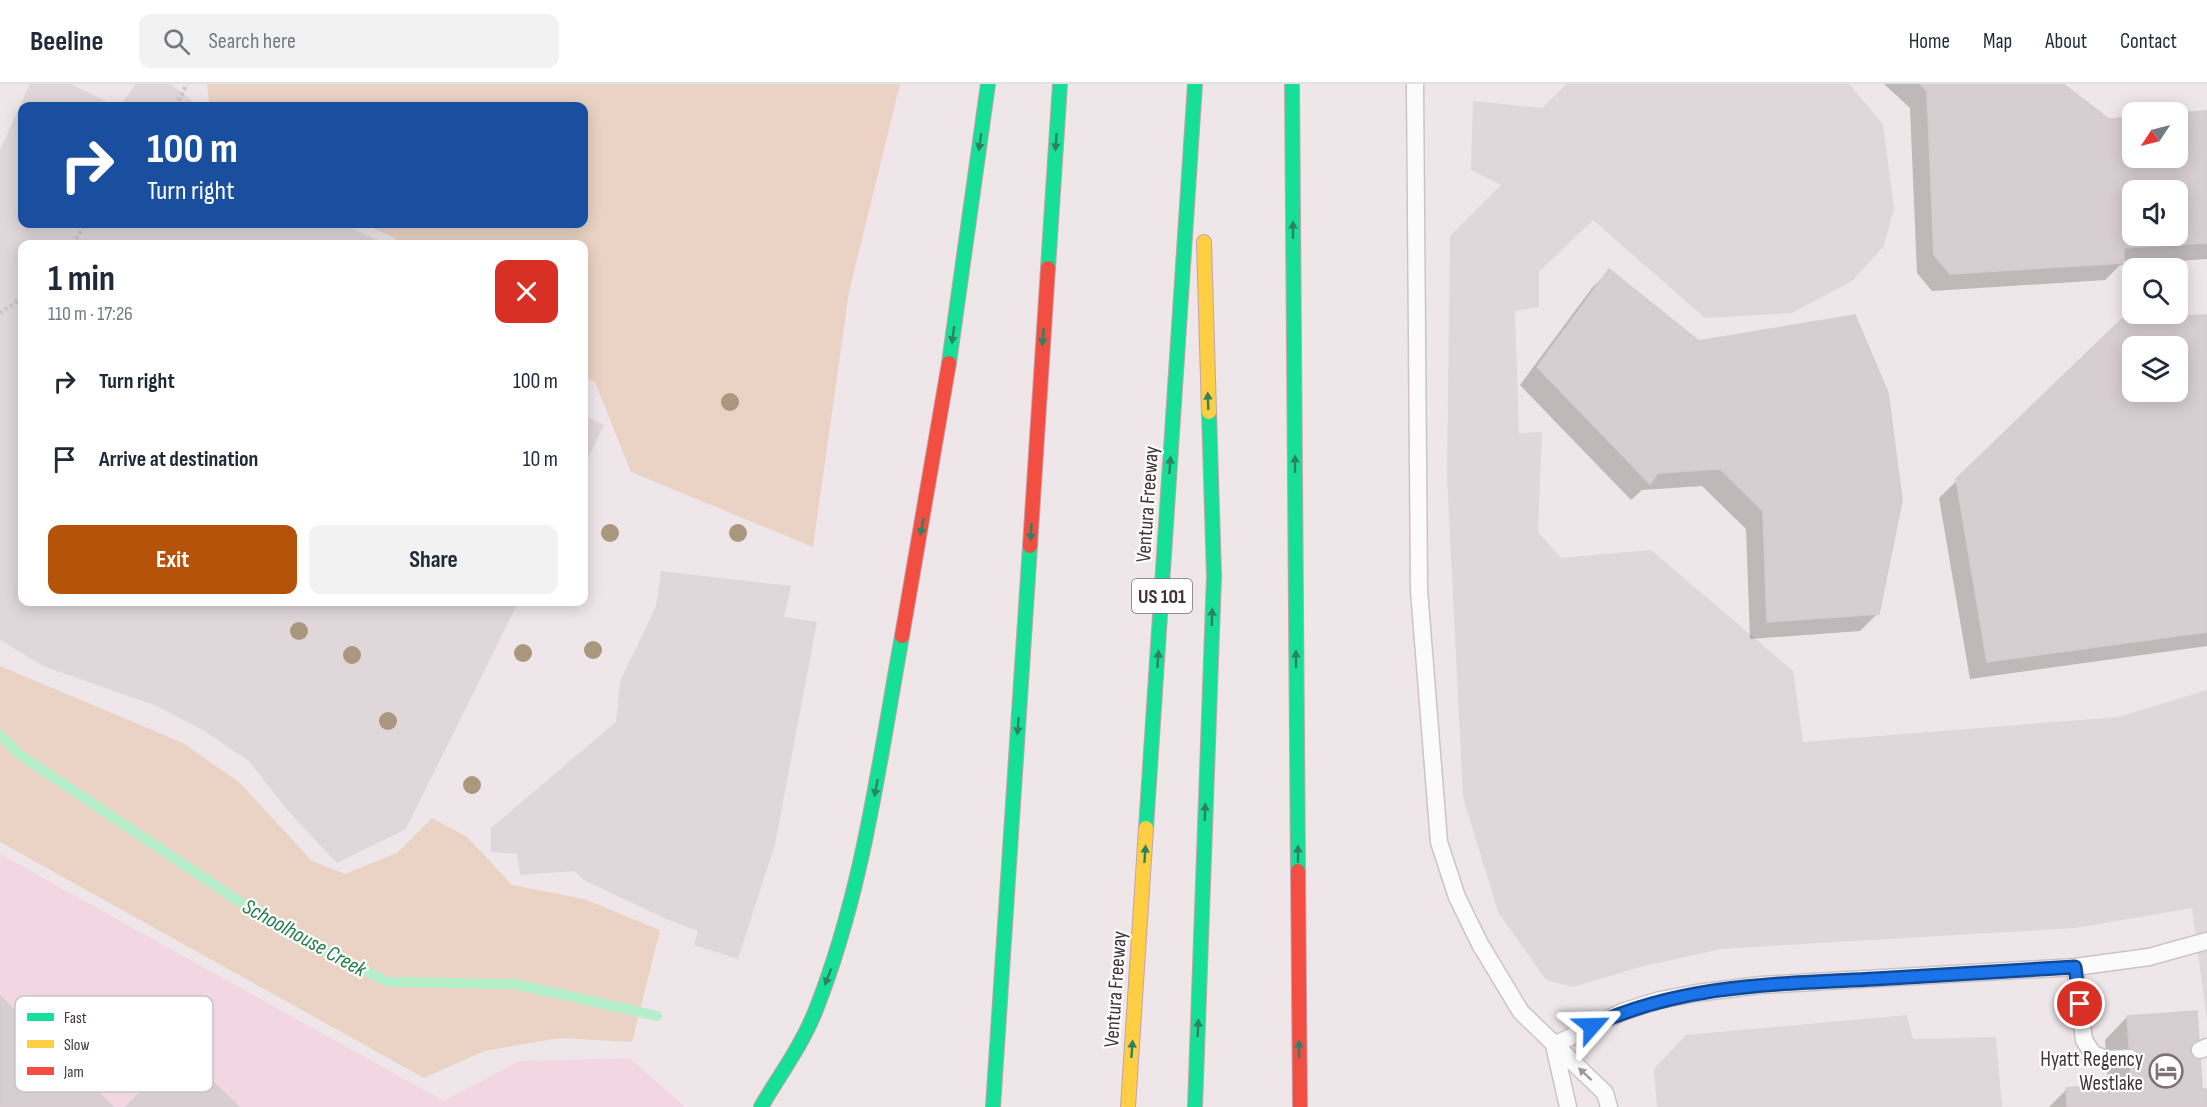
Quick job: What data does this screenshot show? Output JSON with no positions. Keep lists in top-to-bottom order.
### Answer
{
  "streets": {
    "highway": ["Ventura Freeway", "US 101"]
  },
  "water": ["Schoolhouse Creek"],
  "places": {
    "hotel": ["Hyatt Regency Westlake"]
  },
  "legend": ["Fast", "Slow", "Jam"],
  "north": "bottom left",
  "page": {
    "header": "Beeline",
    "search": "Search here",
    "nav": [
      "Home",
      "Map",
      "About",
      "Contact"
    ],
    "turn": ["100 m", "Turn right"],
    "heading": ["1 min", "110 m · 17:26"],
    "list": [
      {
        "name": "Turn right",
        "value": "100 m"
      },
      {
        "name": "Arrive at destination",
        "value": "10 m"
      }
    ],
    "buttons": ["Exit", "Share"]
  }
}
